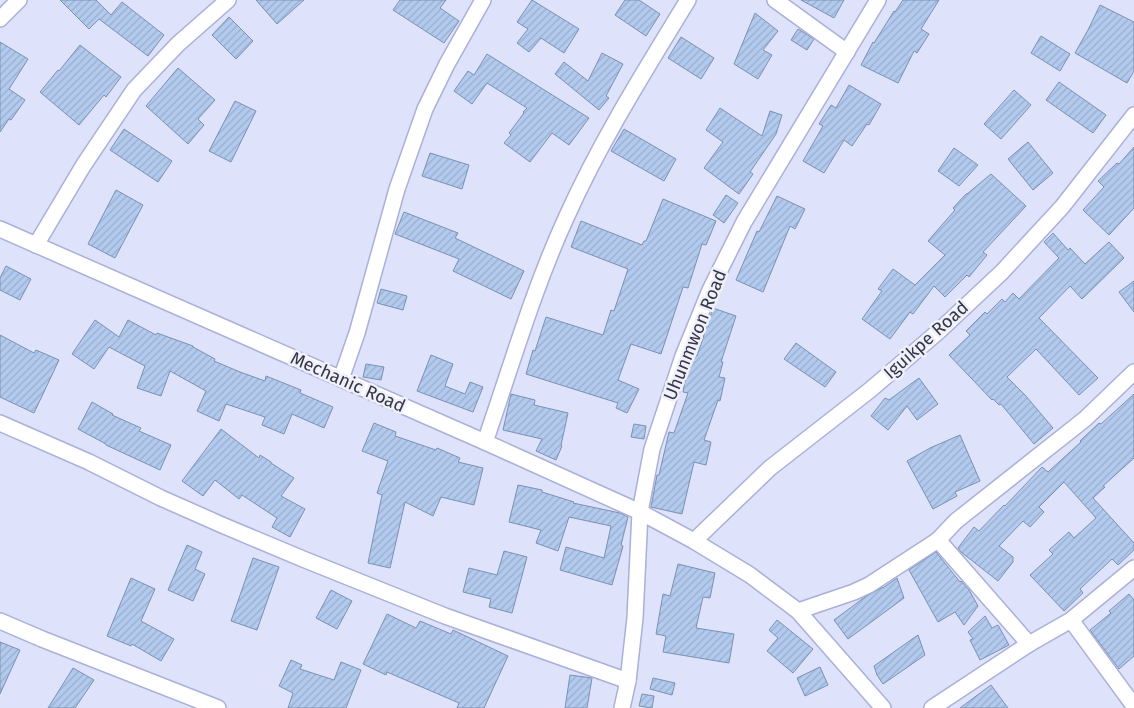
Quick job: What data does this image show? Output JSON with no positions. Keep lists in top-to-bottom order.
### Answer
{
  "streets": {
    "street": ["Uhunmwon Road", "Iguikpe Road", "Mechanic Road"]
  },
  "crossings": [
    ["Uhunmwon Road", "Mechanic Road"],
    ["Iguikpe Road", "Mechanic Road"]
  ]
}
